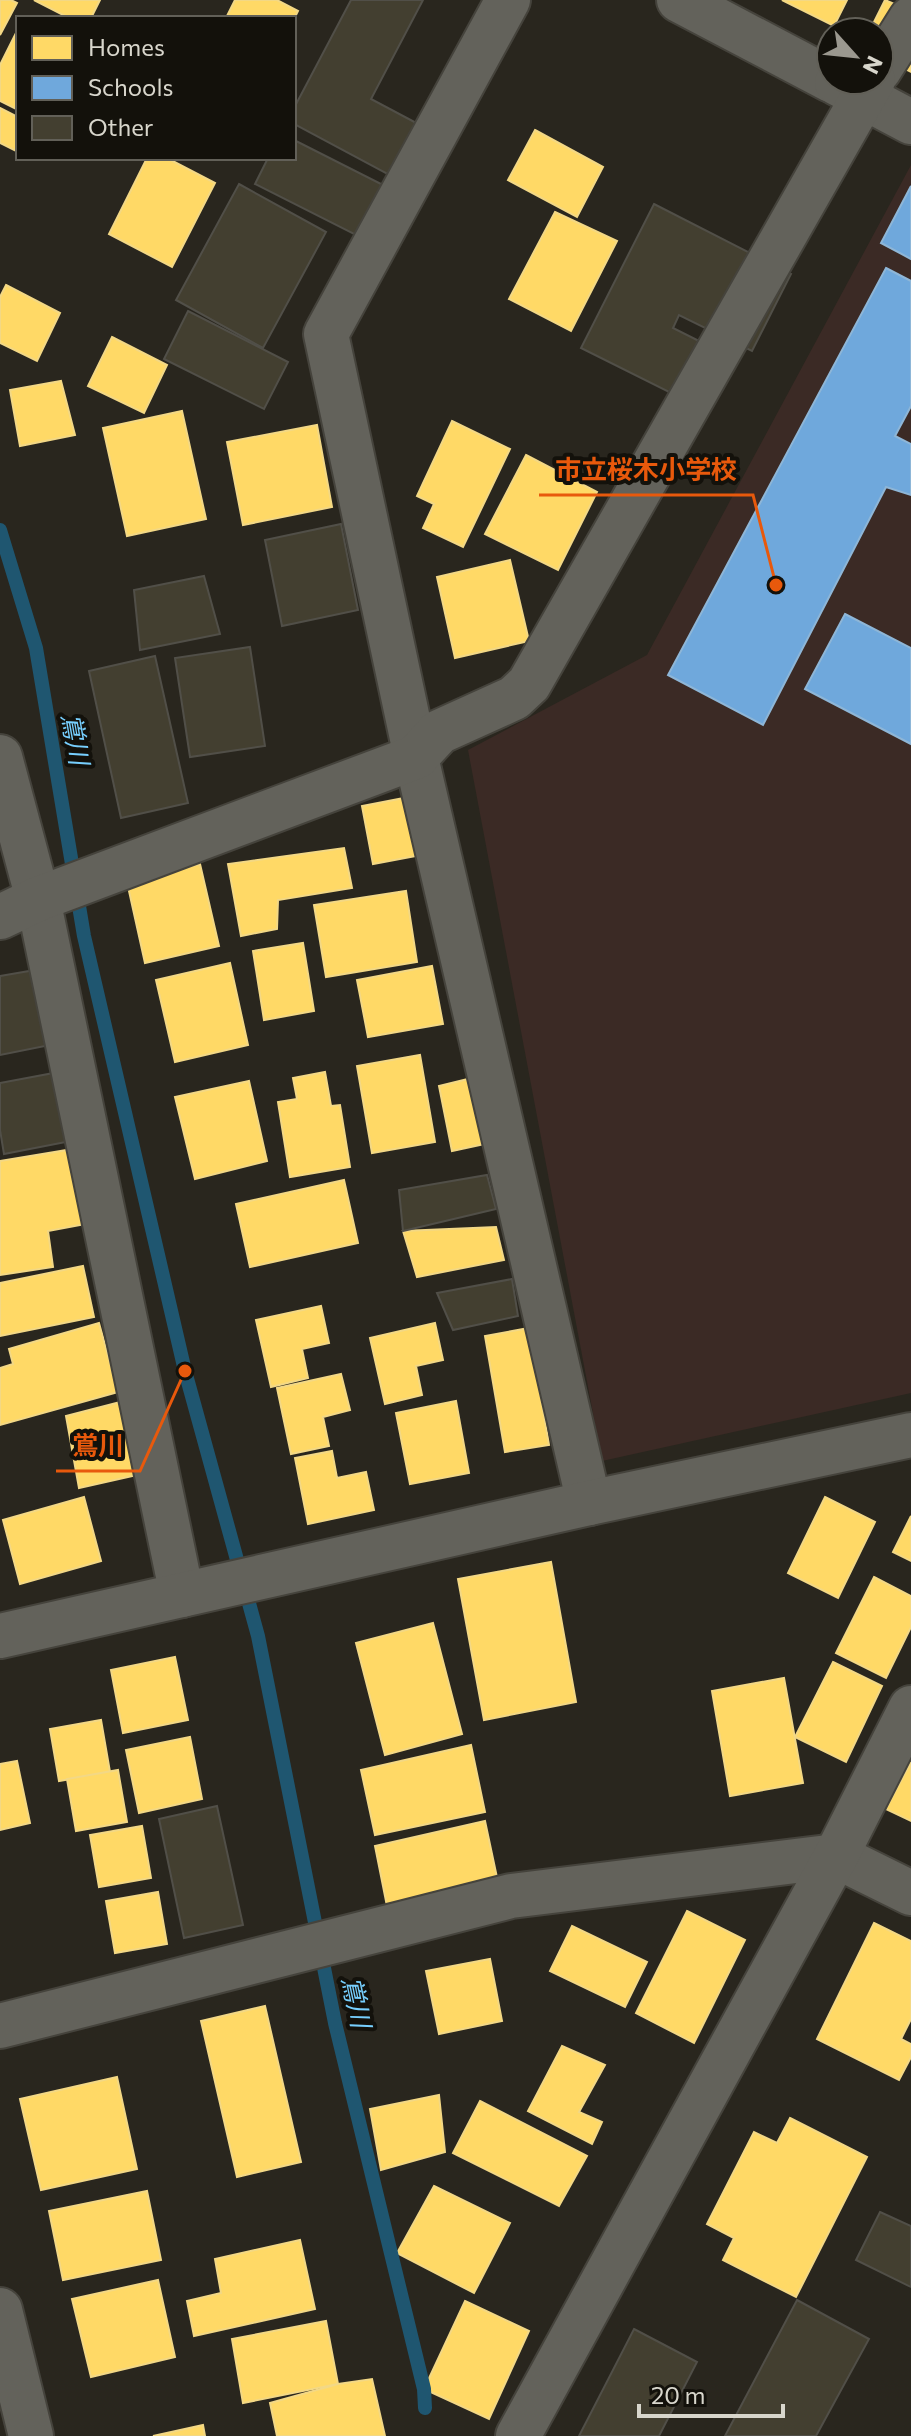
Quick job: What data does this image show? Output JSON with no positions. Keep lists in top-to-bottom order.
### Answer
{
  "water": ["鴬川"],
  "places": ["市立桜木小学校", "鴬川"],
  "legend": ["Homes", "Schools", "Other"],
  "scale_bar": "20 m",
  "north": "bottom right"
}
